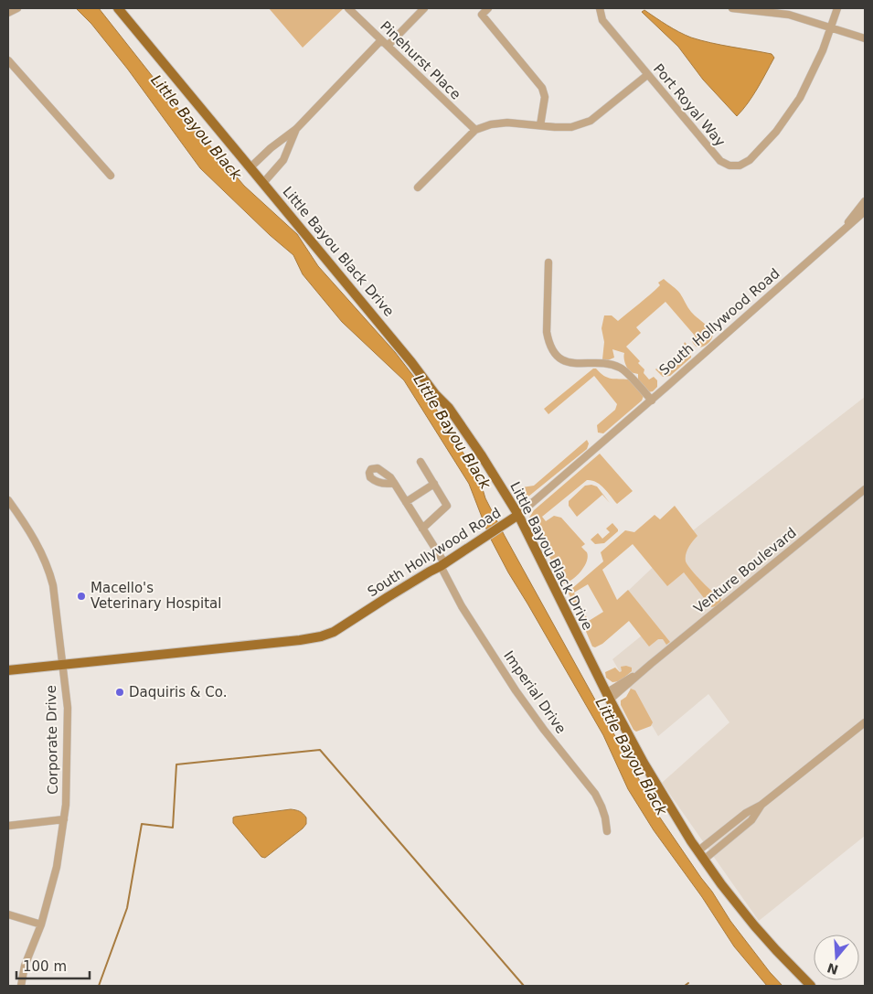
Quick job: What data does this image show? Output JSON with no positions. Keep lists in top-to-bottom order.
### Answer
{
  "streets": {
    "main road": ["Little Bayou Black Drive", "South Hollywood Road"],
    "street": [
      "Pinehurst Place",
      "Port Royal Way",
      "Venture Boulevard",
      "Imperial Drive",
      "Corporate Drive"
    ]
  },
  "crossings": [
    ["Little Bayou Black Drive", "South Hollywood Road"],
    ["Little Bayou Black Drive", "Venture Boulevard"],
    ["South Hollywood Road", "Imperial Drive"],
    ["South Hollywood Road", "Corporate Drive"]
  ],
  "water": ["Little Bayou Black"],
  "places": ["Macello's Veterinary Hospital", "Daquiris & Co."],
  "scale_bar": "100 m",
  "north": "bottom"
}
